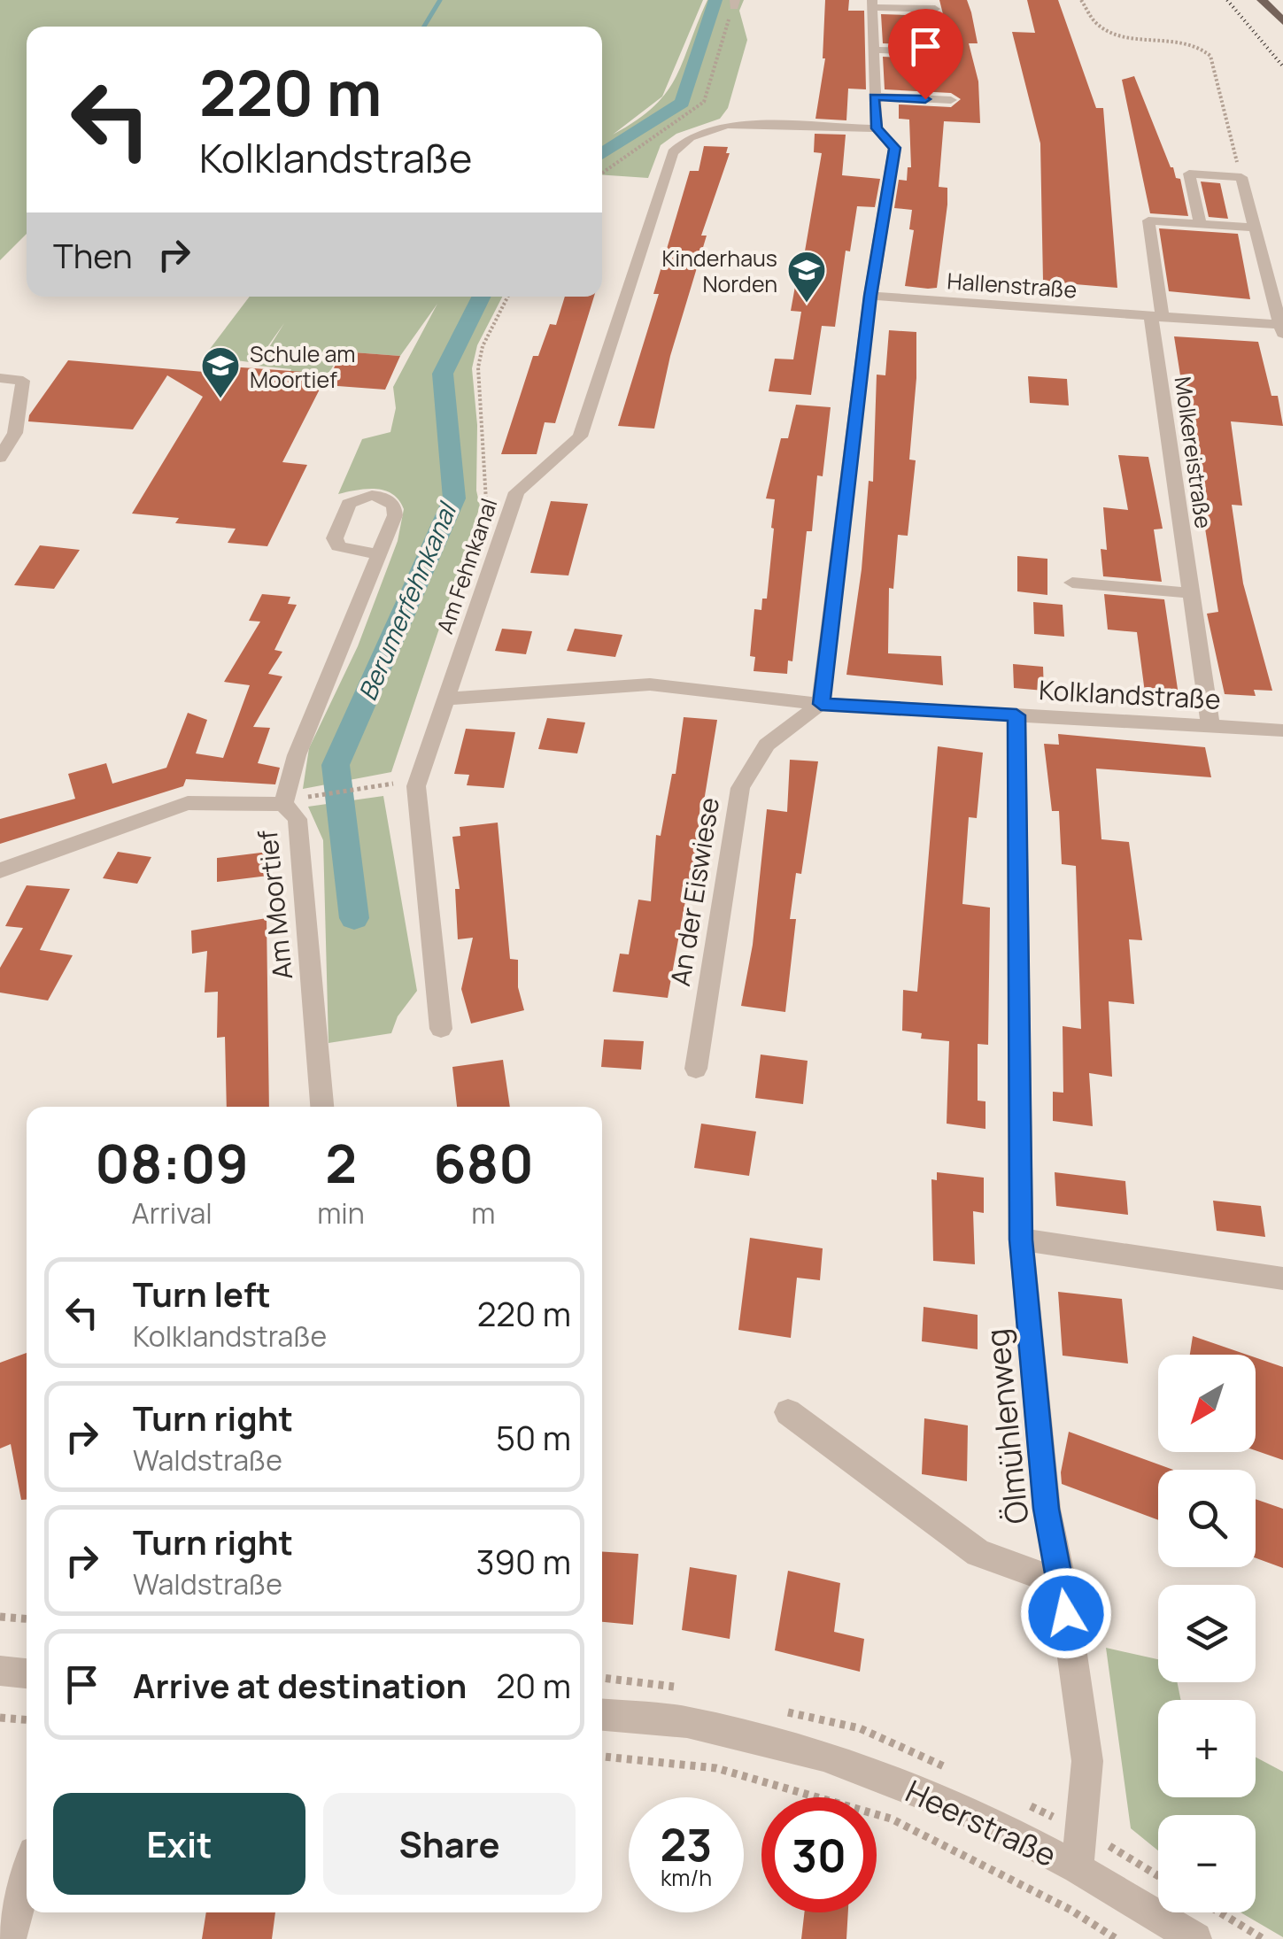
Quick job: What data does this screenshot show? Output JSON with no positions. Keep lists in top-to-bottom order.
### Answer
{
  "streets": {
    "street": [
      "Hallenstraße",
      "Molkereistraße",
      "Am Fehnkanal",
      "Kolklandstraße",
      "An der Eiswiese",
      "Am Moortief",
      "Ölmühlenweg",
      "Heerstraße"
    ]
  },
  "crossings": [
    ["Hallenstraße", "Molkereistraße"],
    ["Molkereistraße", "Kolklandstraße"],
    ["Am Fehnkanal", "Kolklandstraße"],
    ["Kolklandstraße", "An der Eiswiese"],
    ["Kolklandstraße", "Ölmühlenweg"],
    ["Ölmühlenweg", "Heerstraße"]
  ],
  "water": ["Berumerfehnkanal"],
  "places": {
    "school or university": ["Kinderhaus Norden", "Schule am Moortief"]
  },
  "north": "bottom left",
  "page": {
    "turn": ["220 m", "Kolklandstraße"],
    "then": "Then",
    "eta": [
      "08:09",
      "Arrival",
      "2",
      "min",
      "680",
      "m"
    ],
    "list": [
      {
        "name": "Turn left",
        "note": "Kolklandstraße",
        "value": "220 m"
      },
      {
        "name": "Turn right",
        "note": "Waldstraße",
        "value": "50 m"
      },
      {
        "name": "Turn right",
        "note": "Waldstraße",
        "value": "390 m"
      },
      {
        "name": "Arrive at destination",
        "value": "20 m"
      }
    ],
    "map_buttons": ["+", "−"],
    "buttons": ["Exit", "Share"],
    "speed": "23 km/h",
    "limit": "30"
  }
}
